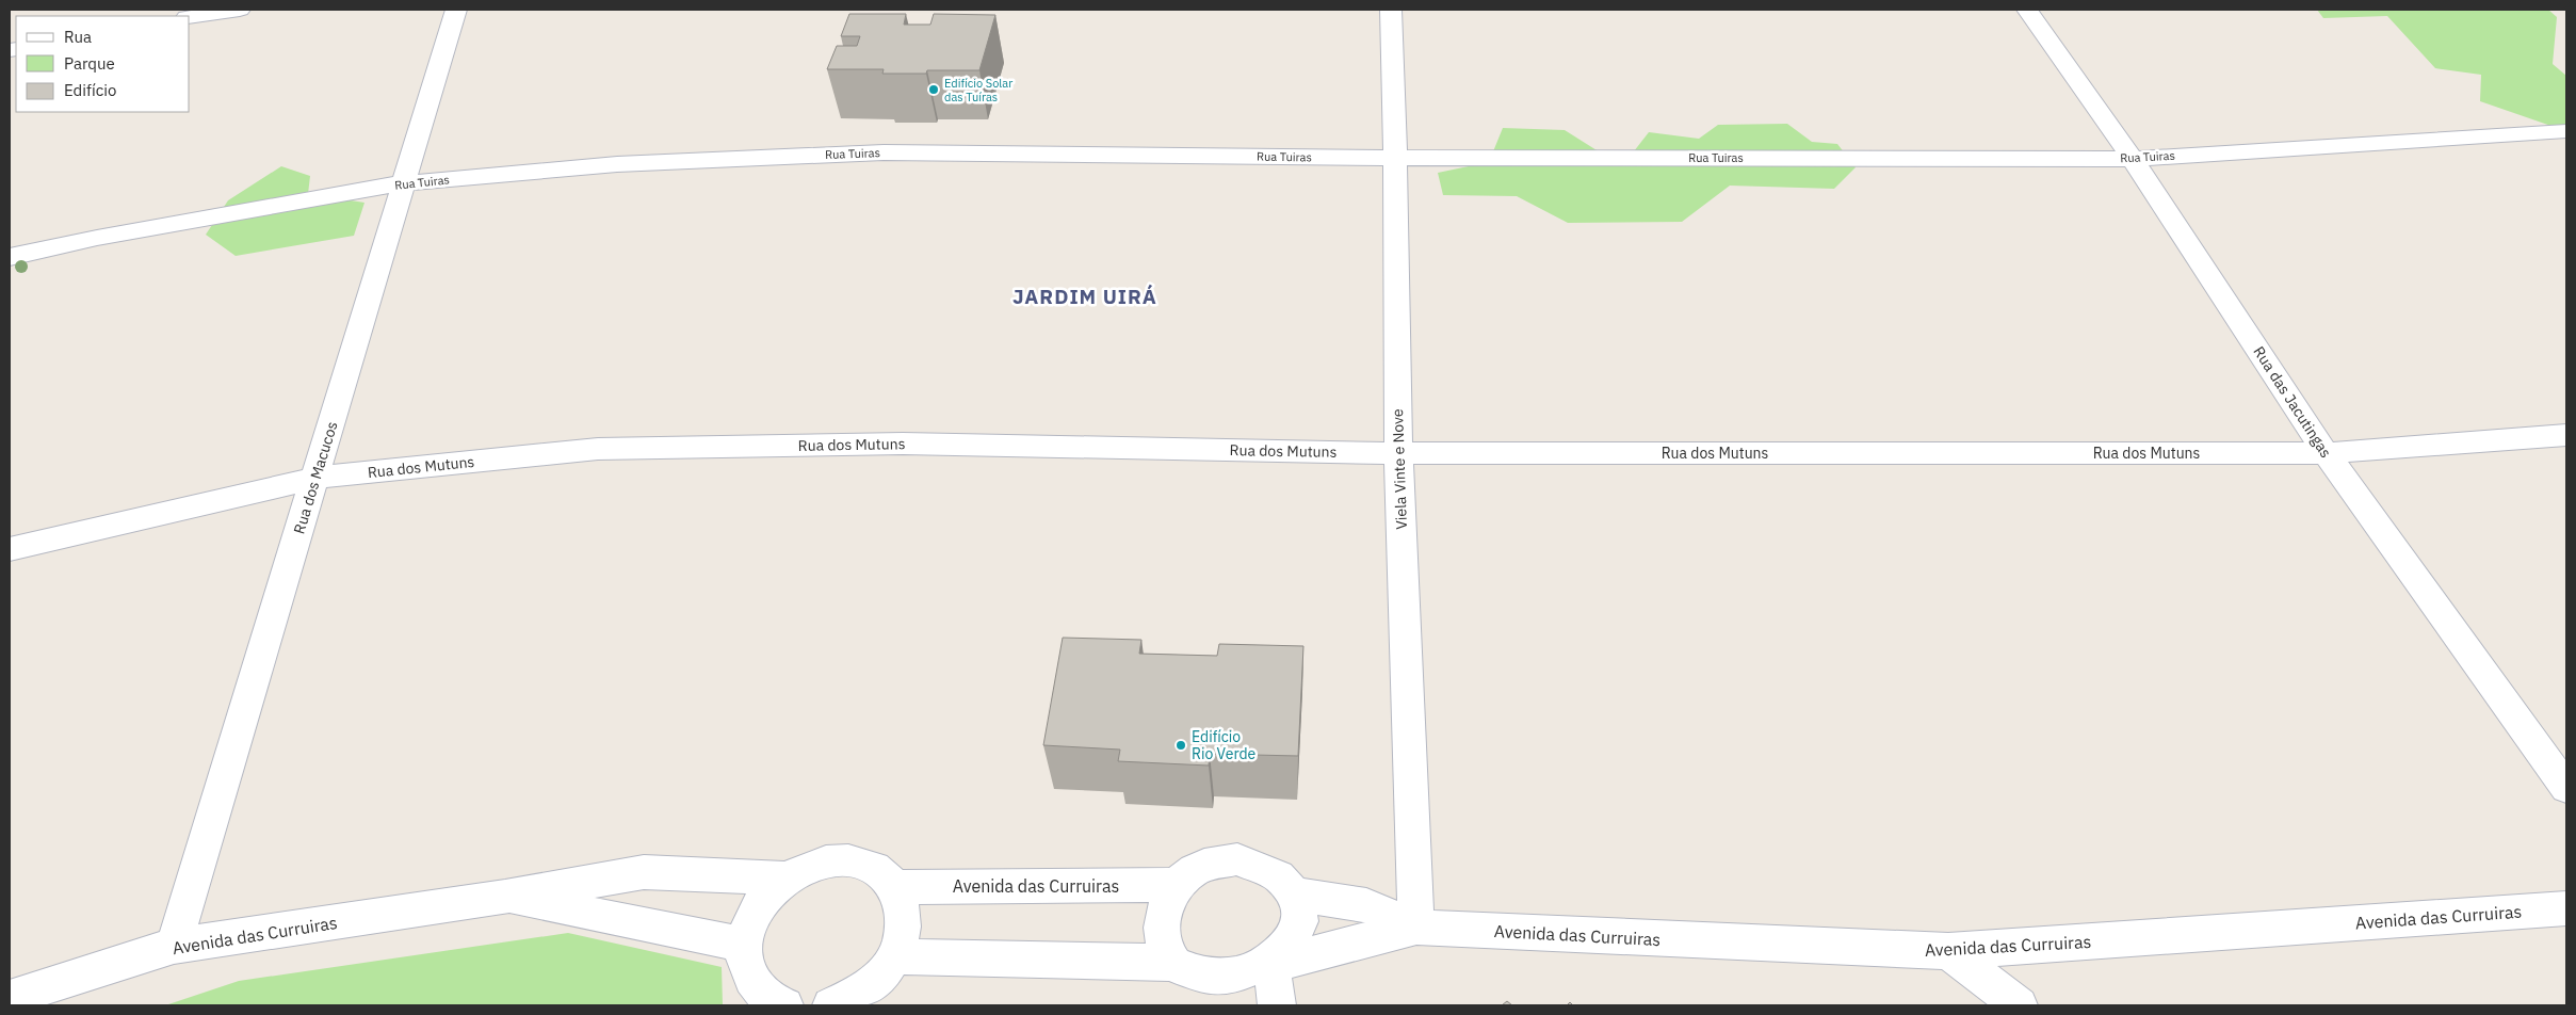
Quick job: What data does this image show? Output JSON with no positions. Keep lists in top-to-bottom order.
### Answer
{
  "streets": {
    "street": [
      "Rua Tuiras",
      "Rua das Jacutingas",
      "Rua dos Mutuns",
      "Viela Vinte e Nove",
      "Rua dos Macucos",
      "Avenida das Curruiras"
    ]
  },
  "crossings": [
    ["Rua Tuiras", "Rua das Jacutingas"],
    ["Rua Tuiras", "Viela Vinte e Nove"],
    ["Rua Tuiras", "Rua dos Macucos"],
    ["Rua das Jacutingas", "Rua dos Mutuns"],
    ["Rua dos Mutuns", "Viela Vinte e Nove"],
    ["Rua dos Mutuns", "Rua dos Macucos"],
    ["Viela Vinte e Nove", "Avenida das Curruiras"],
    ["Rua dos Macucos", "Avenida das Curruiras"]
  ],
  "districts": ["JARDIM UIRÁ"],
  "places": ["Edifício Solar das Tuíras", "Edifício Rio Verde"],
  "legend": ["Rua", "Parque", "Edifício"]
}
